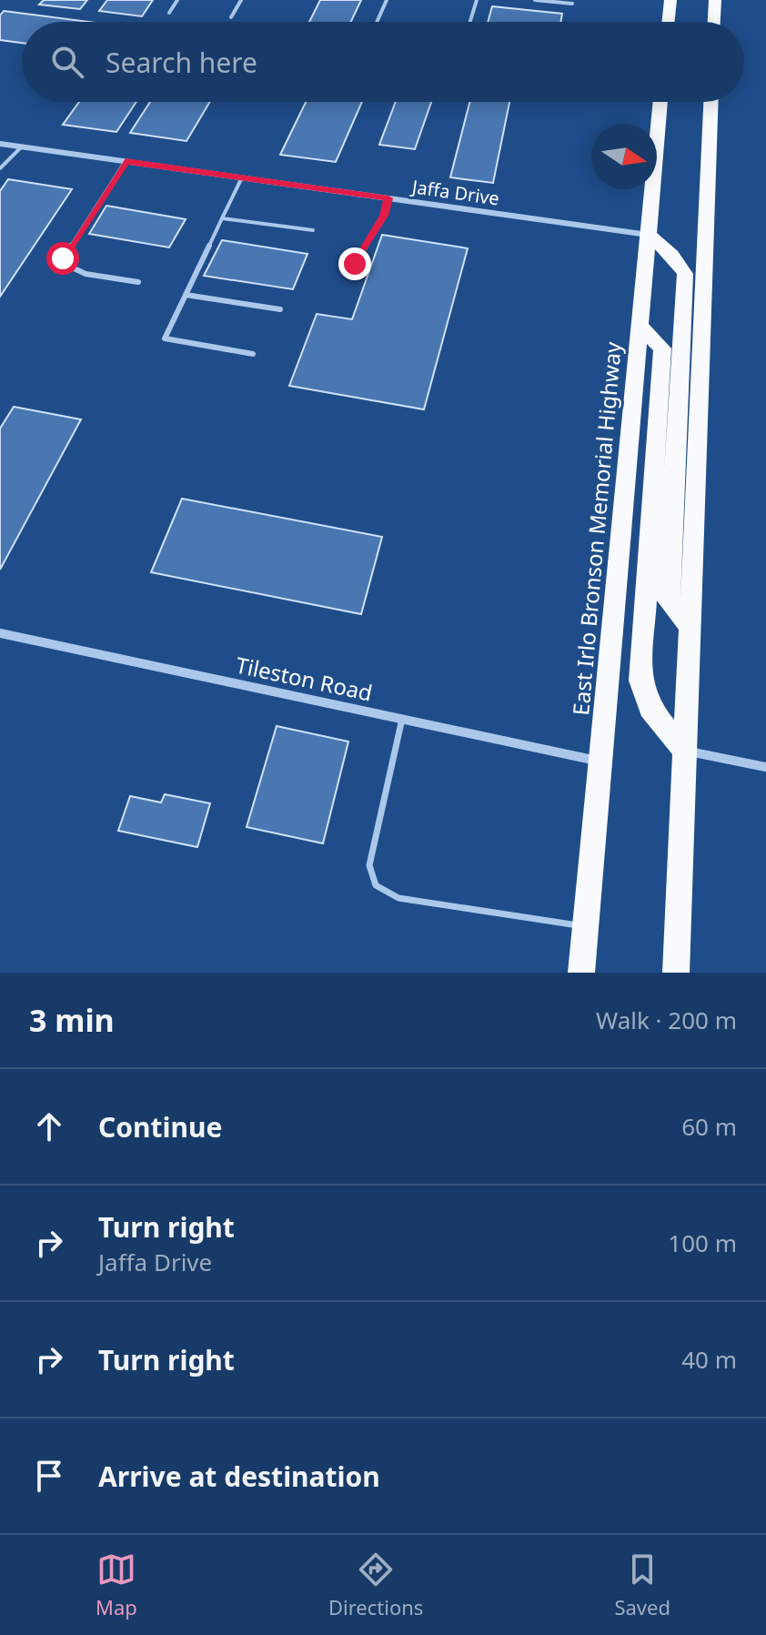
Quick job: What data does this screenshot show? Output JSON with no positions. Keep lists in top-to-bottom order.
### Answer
{
  "streets": {
    "highway": ["East Irlo Bronson Memorial Highway"],
    "street": ["Jaffa Drive", "Tileston Road"]
  },
  "crossings": [
    ["Jaffa Drive", "East Irlo Bronson Memorial Highway"],
    ["East Irlo Bronson Memorial Highway", "Tileston Road"]
  ],
  "north": "right",
  "page": {
    "search": "Search here",
    "heading": ["3 min", "Walk · 200 m"],
    "list": [
      ["Continue", "60 m"],
      ["Turn right", "Jaffa Drive", "100 m"],
      ["Turn right", "40 m"],
      "Arrive at destination"
    ],
    "nav": ["Map", "Directions", "Saved"]
  }
}
